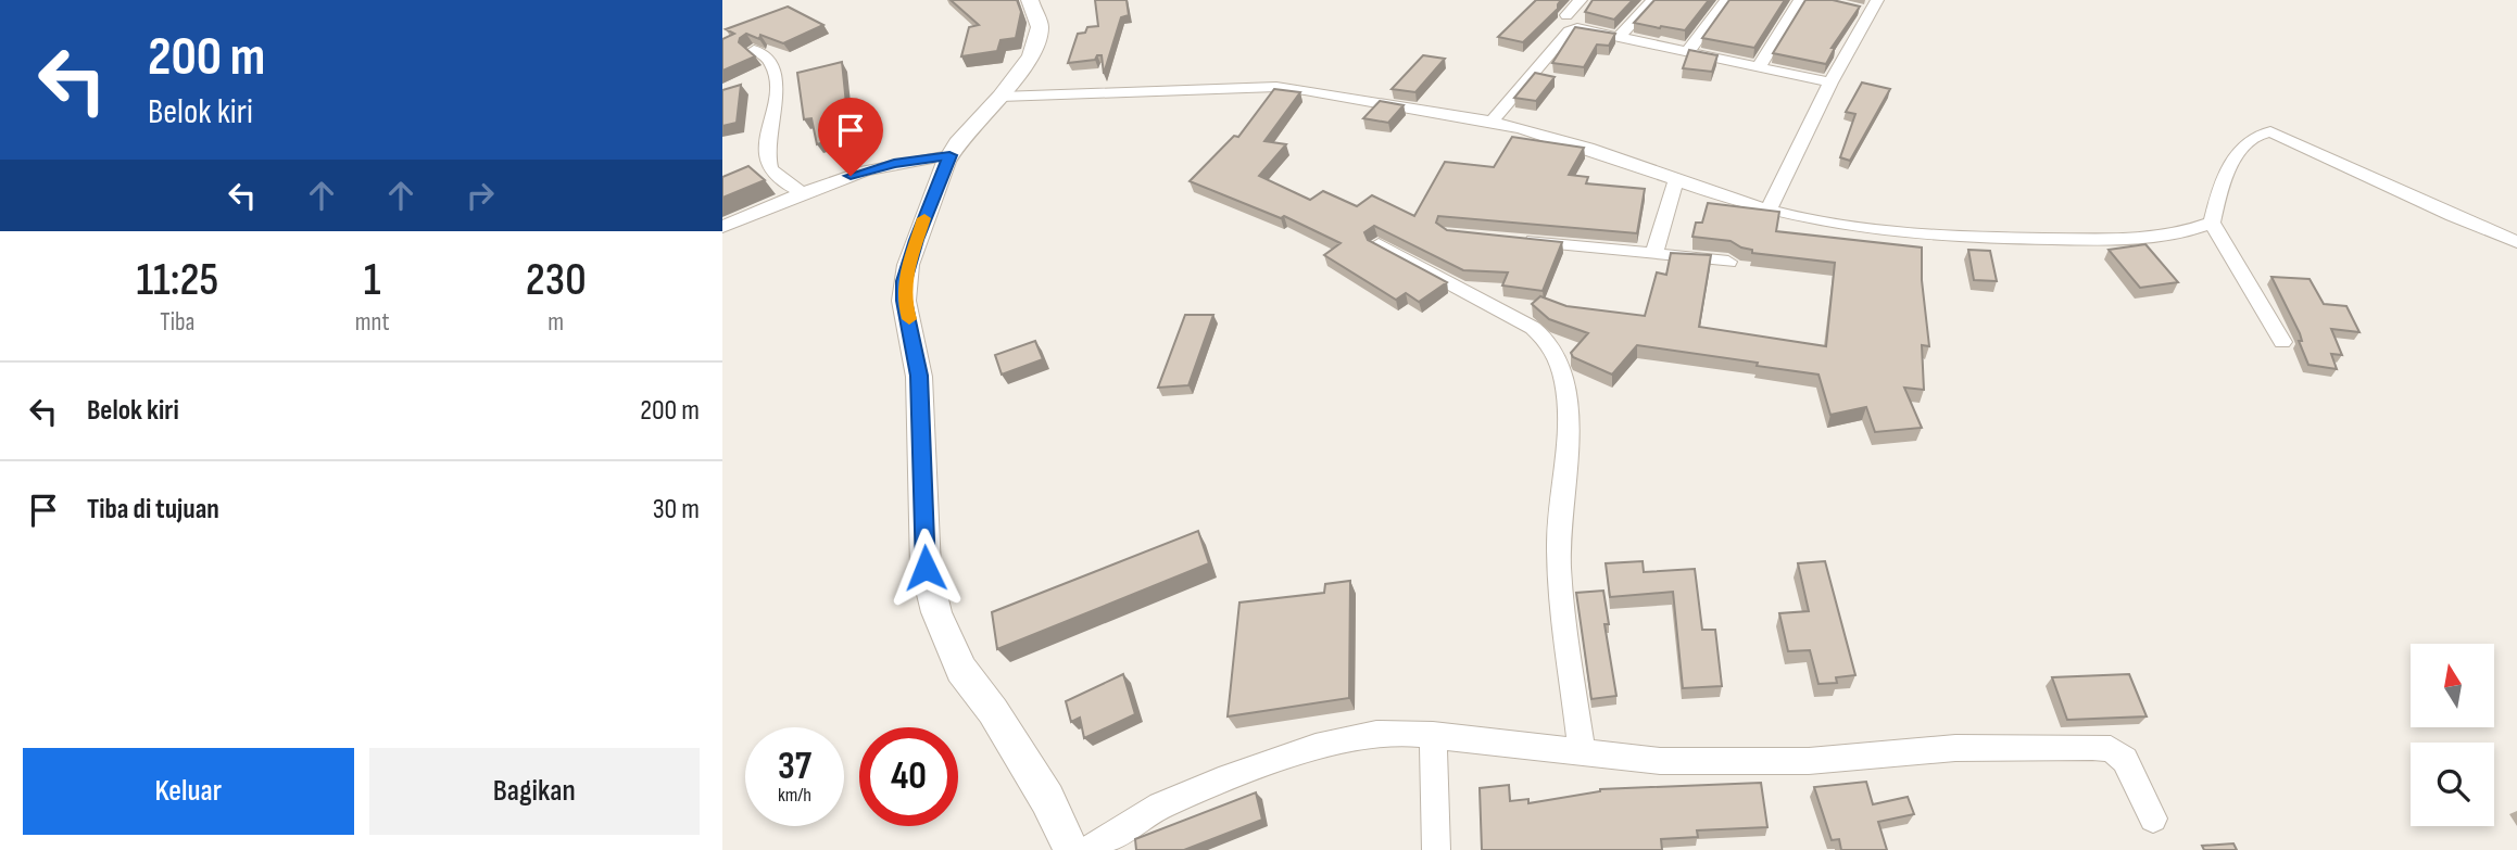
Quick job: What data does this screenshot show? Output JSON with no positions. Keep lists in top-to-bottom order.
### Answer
{
  "north": "top",
  "page": {
    "turn": ["200 m", "Belok kiri"],
    "eta": [
      "11:25",
      "Tiba",
      "1",
      "mnt",
      "230",
      "m"
    ],
    "list": [
      {
        "name": "Belok kiri",
        "value": "200 m"
      },
      {
        "name": "Tiba di tujuan",
        "value": "30 m"
      }
    ],
    "speed": "37 km/h",
    "limit": "40",
    "buttons": ["Keluar", "Bagikan"]
  }
}
